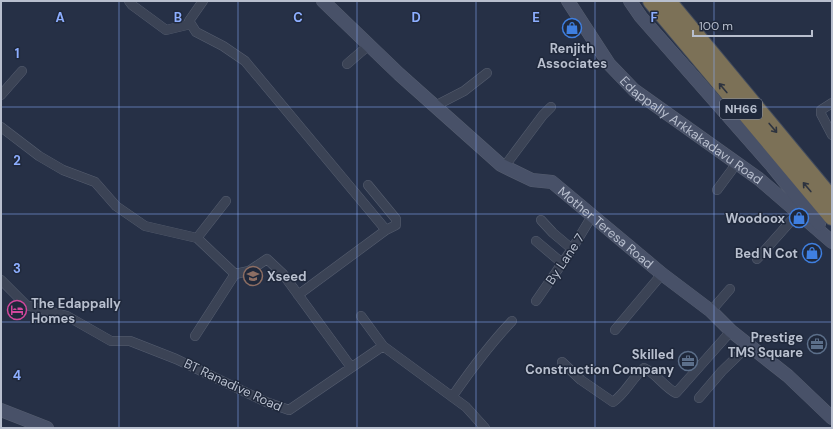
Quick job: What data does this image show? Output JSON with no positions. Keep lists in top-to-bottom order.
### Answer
{
  "streets": {
    "highway": ["NH66"],
    "street": [
      "Edappally Arkkakadavu Road",
      "Mother Teresa Road",
      "By Lane 7",
      "BT Ranadive Road"
    ]
  },
  "crossings": [
    ["Mother Teresa Road", "By Lane 7"]
  ],
  "places": {
    "shop": ["Renjith Associates", "Woodoox", "Bed N Cot"],
    "school or university": ["Xseed"],
    "hotel": ["The Edappally Homes"],
    "office": ["Prestige TMS Square", "Skilled Construction Company"]
  },
  "scale_bar": "100 m",
  "grid": {
    "columns": [
      "A",
      "B",
      "C",
      "D",
      "E",
      "F"
    ],
    "rows": [
      "1",
      "2",
      "3",
      "4"
    ]
  }
}
